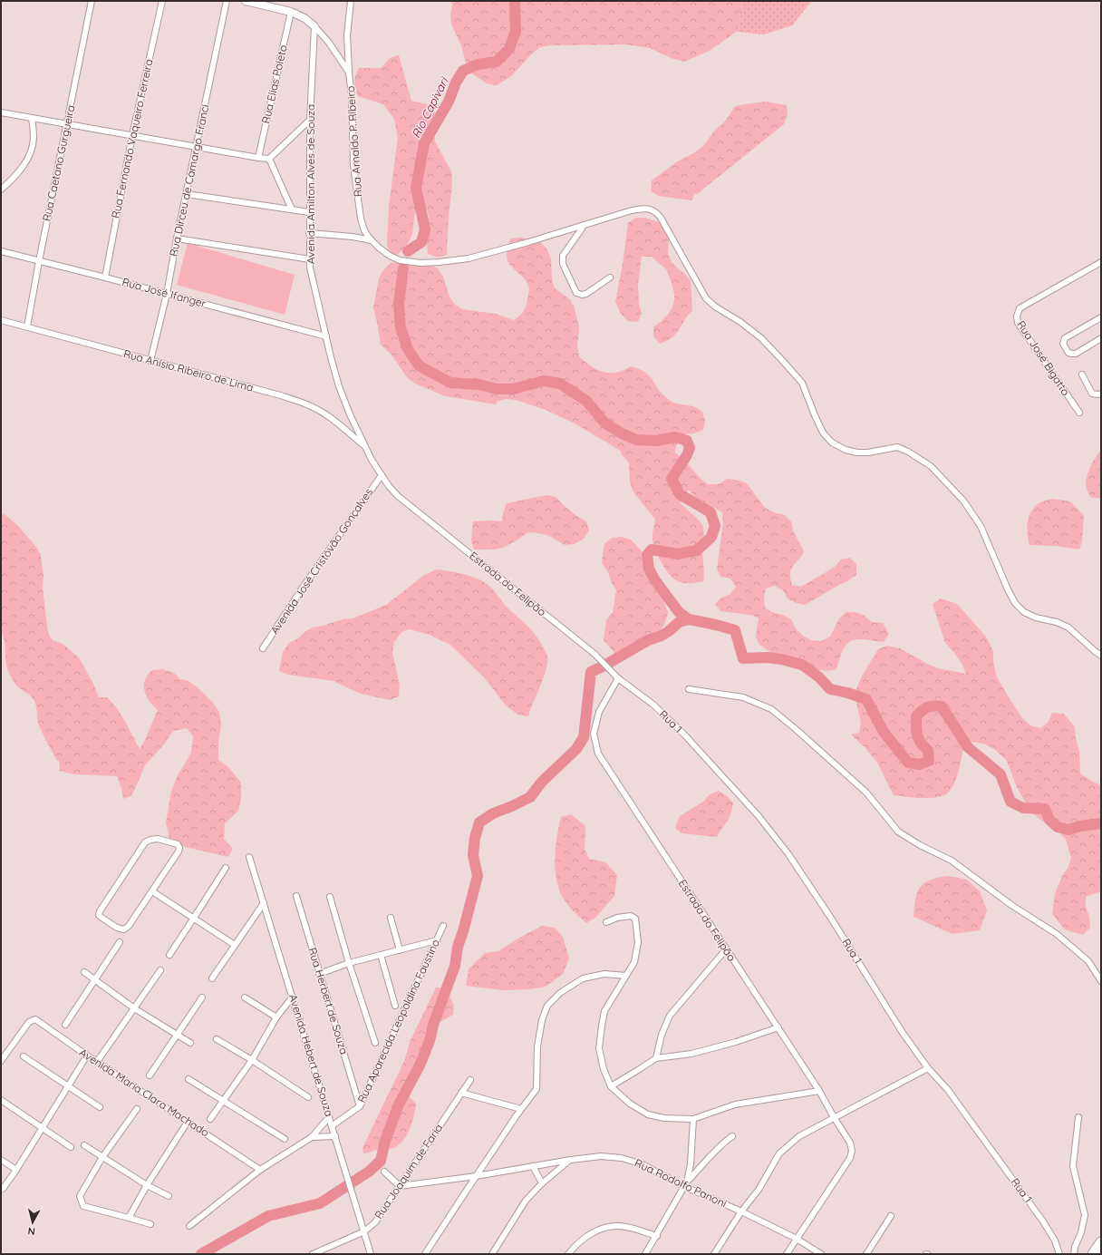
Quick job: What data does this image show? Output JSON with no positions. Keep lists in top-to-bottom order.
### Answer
{
  "streets": {
    "street": [
      "Rua Elias Poleto",
      "Rua Fernando Vaqueiro Ferreira",
      "Rua Arnaldo P. Ribeiro",
      "Rua Caetano Gurgueira",
      "Rua Dirceu de Camargo Franci",
      "Avenida Amilton Alves de Souza",
      "Rua José Ifanger",
      "Rua José Bigatto",
      "Rua Anísio Ribeiro de Lima",
      "Avenida José Cristóvão Gonçalves",
      "Estrada do Felipão",
      "Rua 1",
      "Rua Herbert de Souza",
      "Rua Aparecida Leopoldina Faustino",
      "Avenida Hebert de Souza",
      "Avenida Maria Clara Machado",
      "Rua Joaquim de Faria",
      "Rua Rodolfo Panoni"
    ]
  },
  "crossings": [
    ["Rua Elias Poleto", "Rua Arnaldo P. Ribeiro"],
    ["Rua Fernando Vaqueiro Ferreira", "Rua José Ifanger"],
    ["Rua Arnaldo P. Ribeiro", "Avenida Amilton Alves de Souza"],
    ["Rua Caetano Gurgueira", "Rua José Ifanger"],
    ["Rua Caetano Gurgueira", "Rua Anísio Ribeiro de Lima"],
    ["Rua Dirceu de Camargo Franci", "Rua José Ifanger"],
    ["Rua Dirceu de Camargo Franci", "Rua Anísio Ribeiro de Lima"],
    ["Avenida Amilton Alves de Souza", "Rua José Ifanger"],
    ["Avenida Amilton Alves de Souza", "Rua Anísio Ribeiro de Lima"],
    ["Avenida Amilton Alves de Souza", "Avenida José Cristóvão Gonçalves"],
    ["Avenida Amilton Alves de Souza", "Estrada do Felipão"],
    ["Estrada do Felipão", "Rua 1"],
    ["Estrada do Felipão", "Rua Rodolfo Panoni"],
    ["Rua Herbert de Souza", "Rua Aparecida Leopoldina Faustino"],
    ["Rua Aparecida Leopoldina Faustino", "Avenida Hebert de Souza"],
    ["Avenida Hebert de Souza", "Rua Joaquim de Faria"],
    ["Rua Joaquim de Faria", "Rua Rodolfo Panoni"]
  ],
  "water": ["Rio Capivari"],
  "north": "bottom"
}
